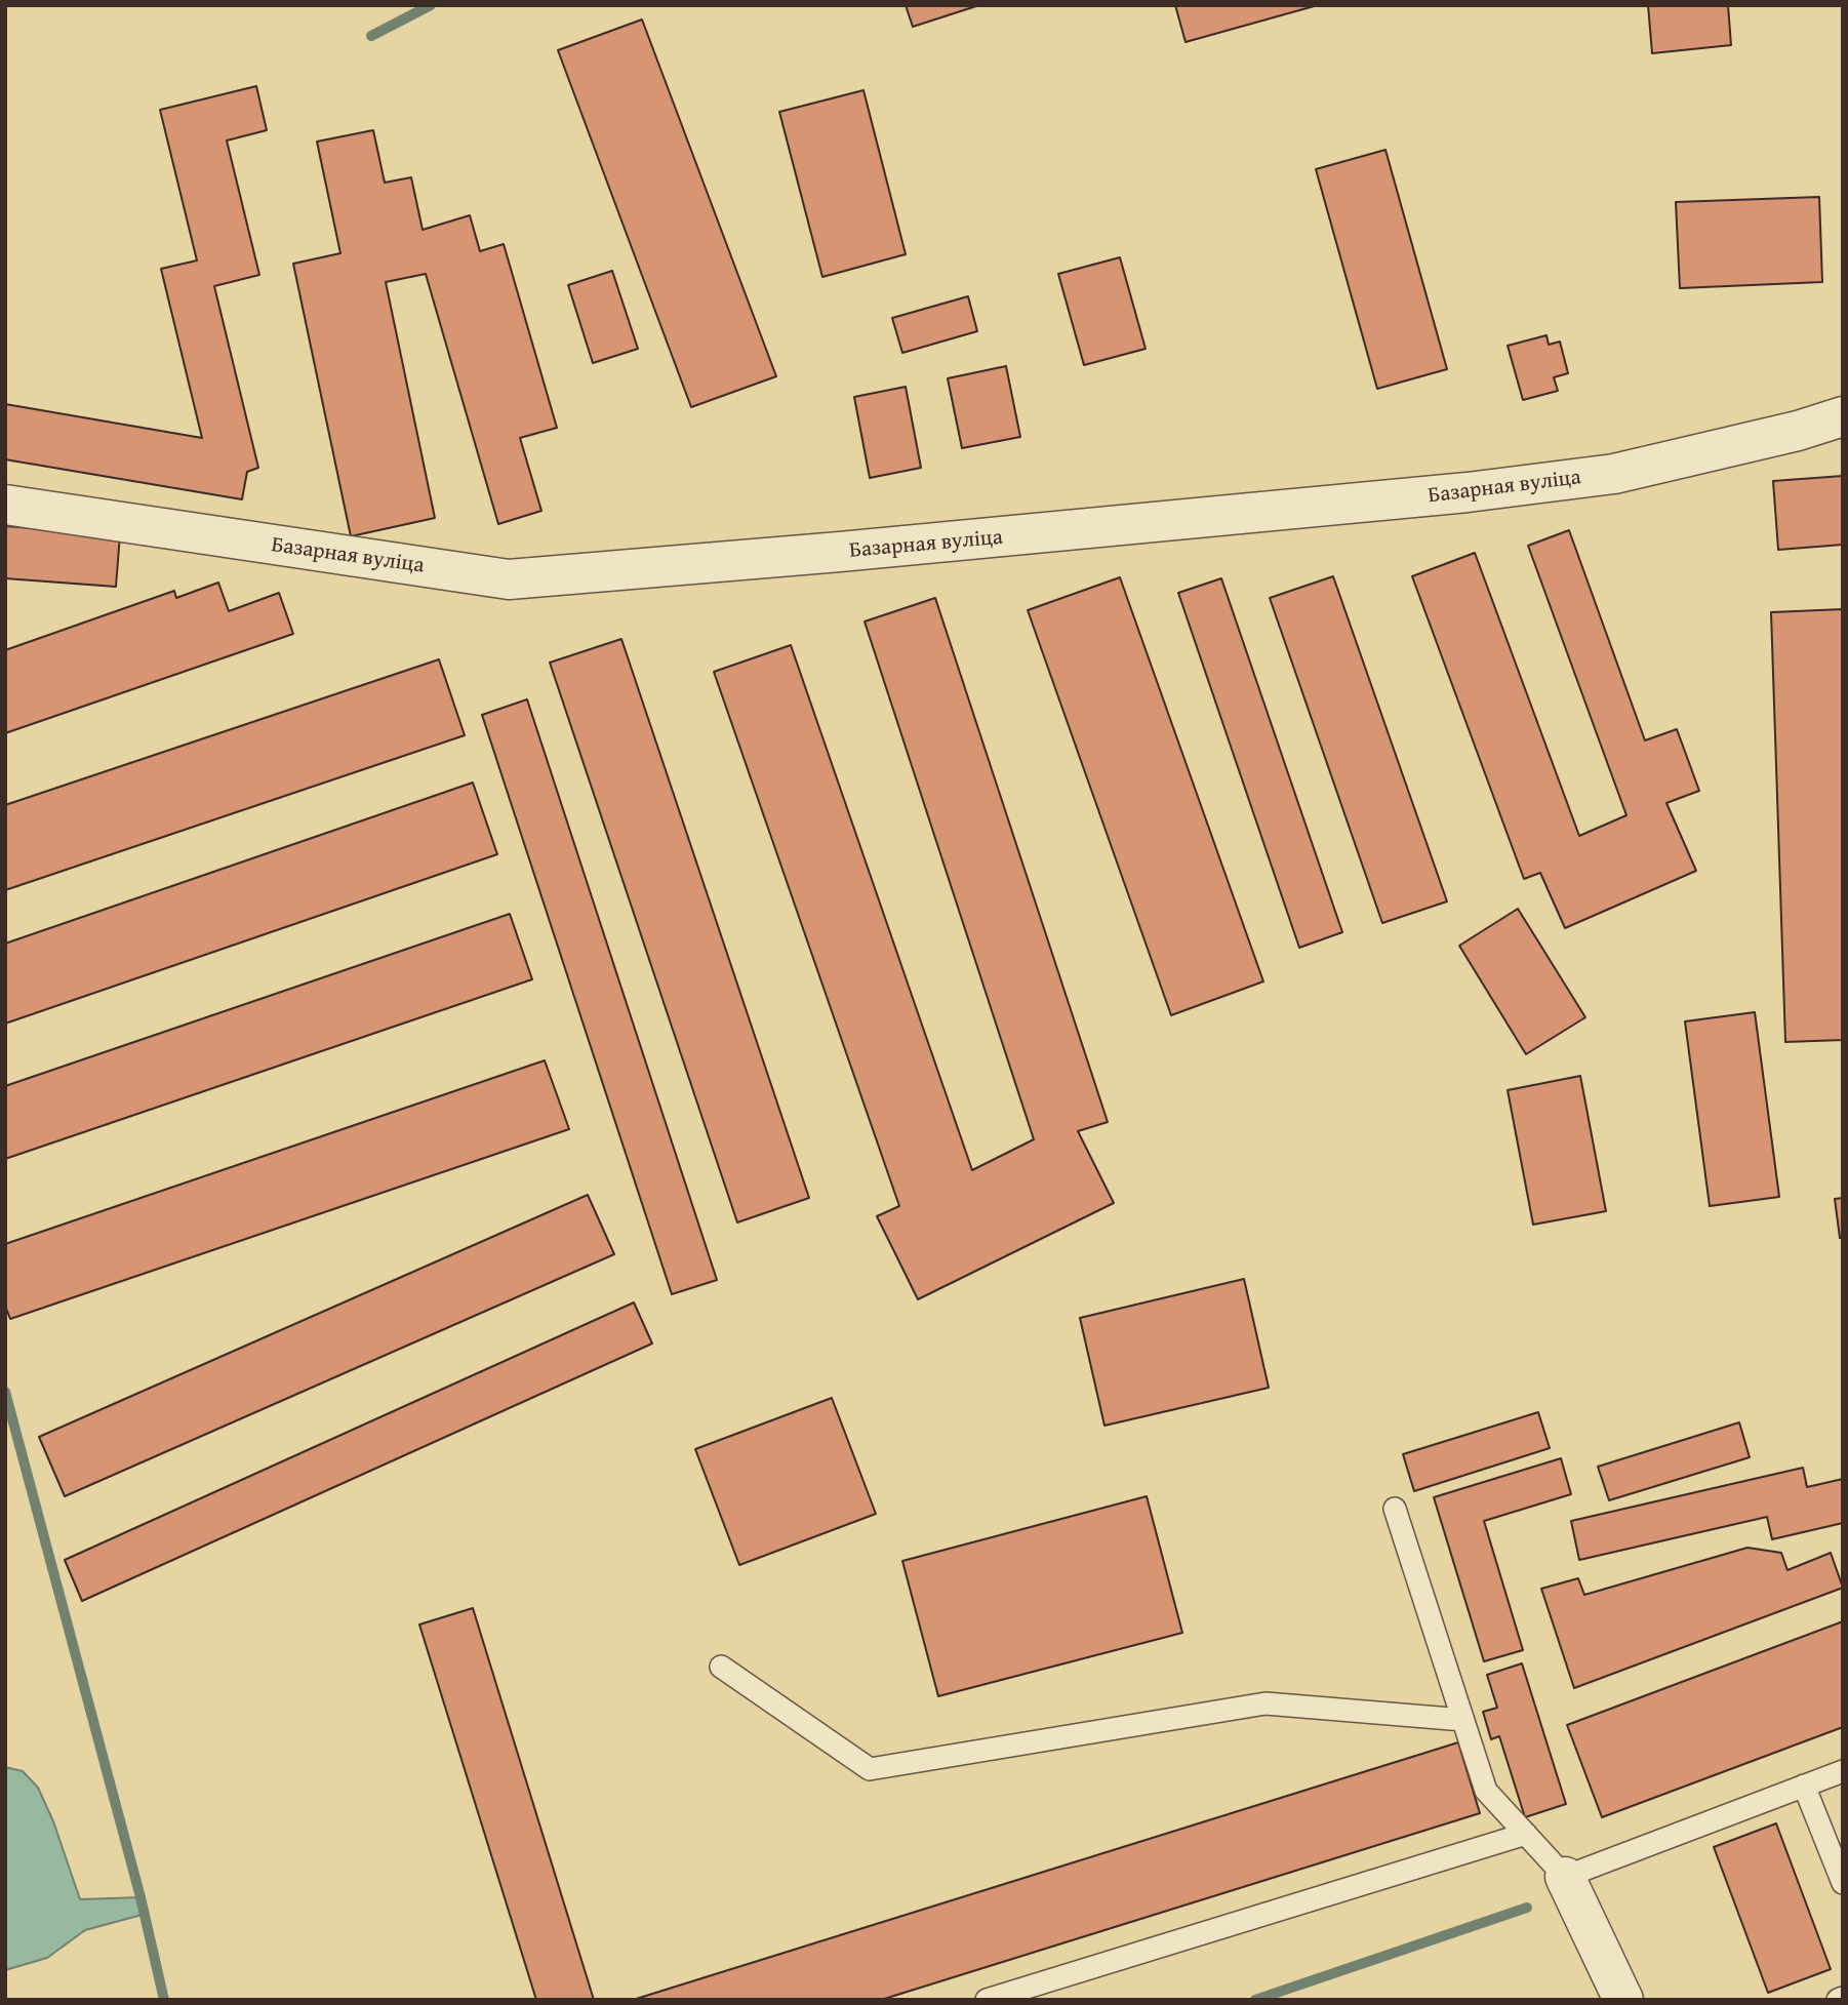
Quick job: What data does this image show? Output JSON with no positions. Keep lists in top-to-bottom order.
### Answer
{
  "streets": {
    "street": ["Базарная вуліца"]
  }
}
